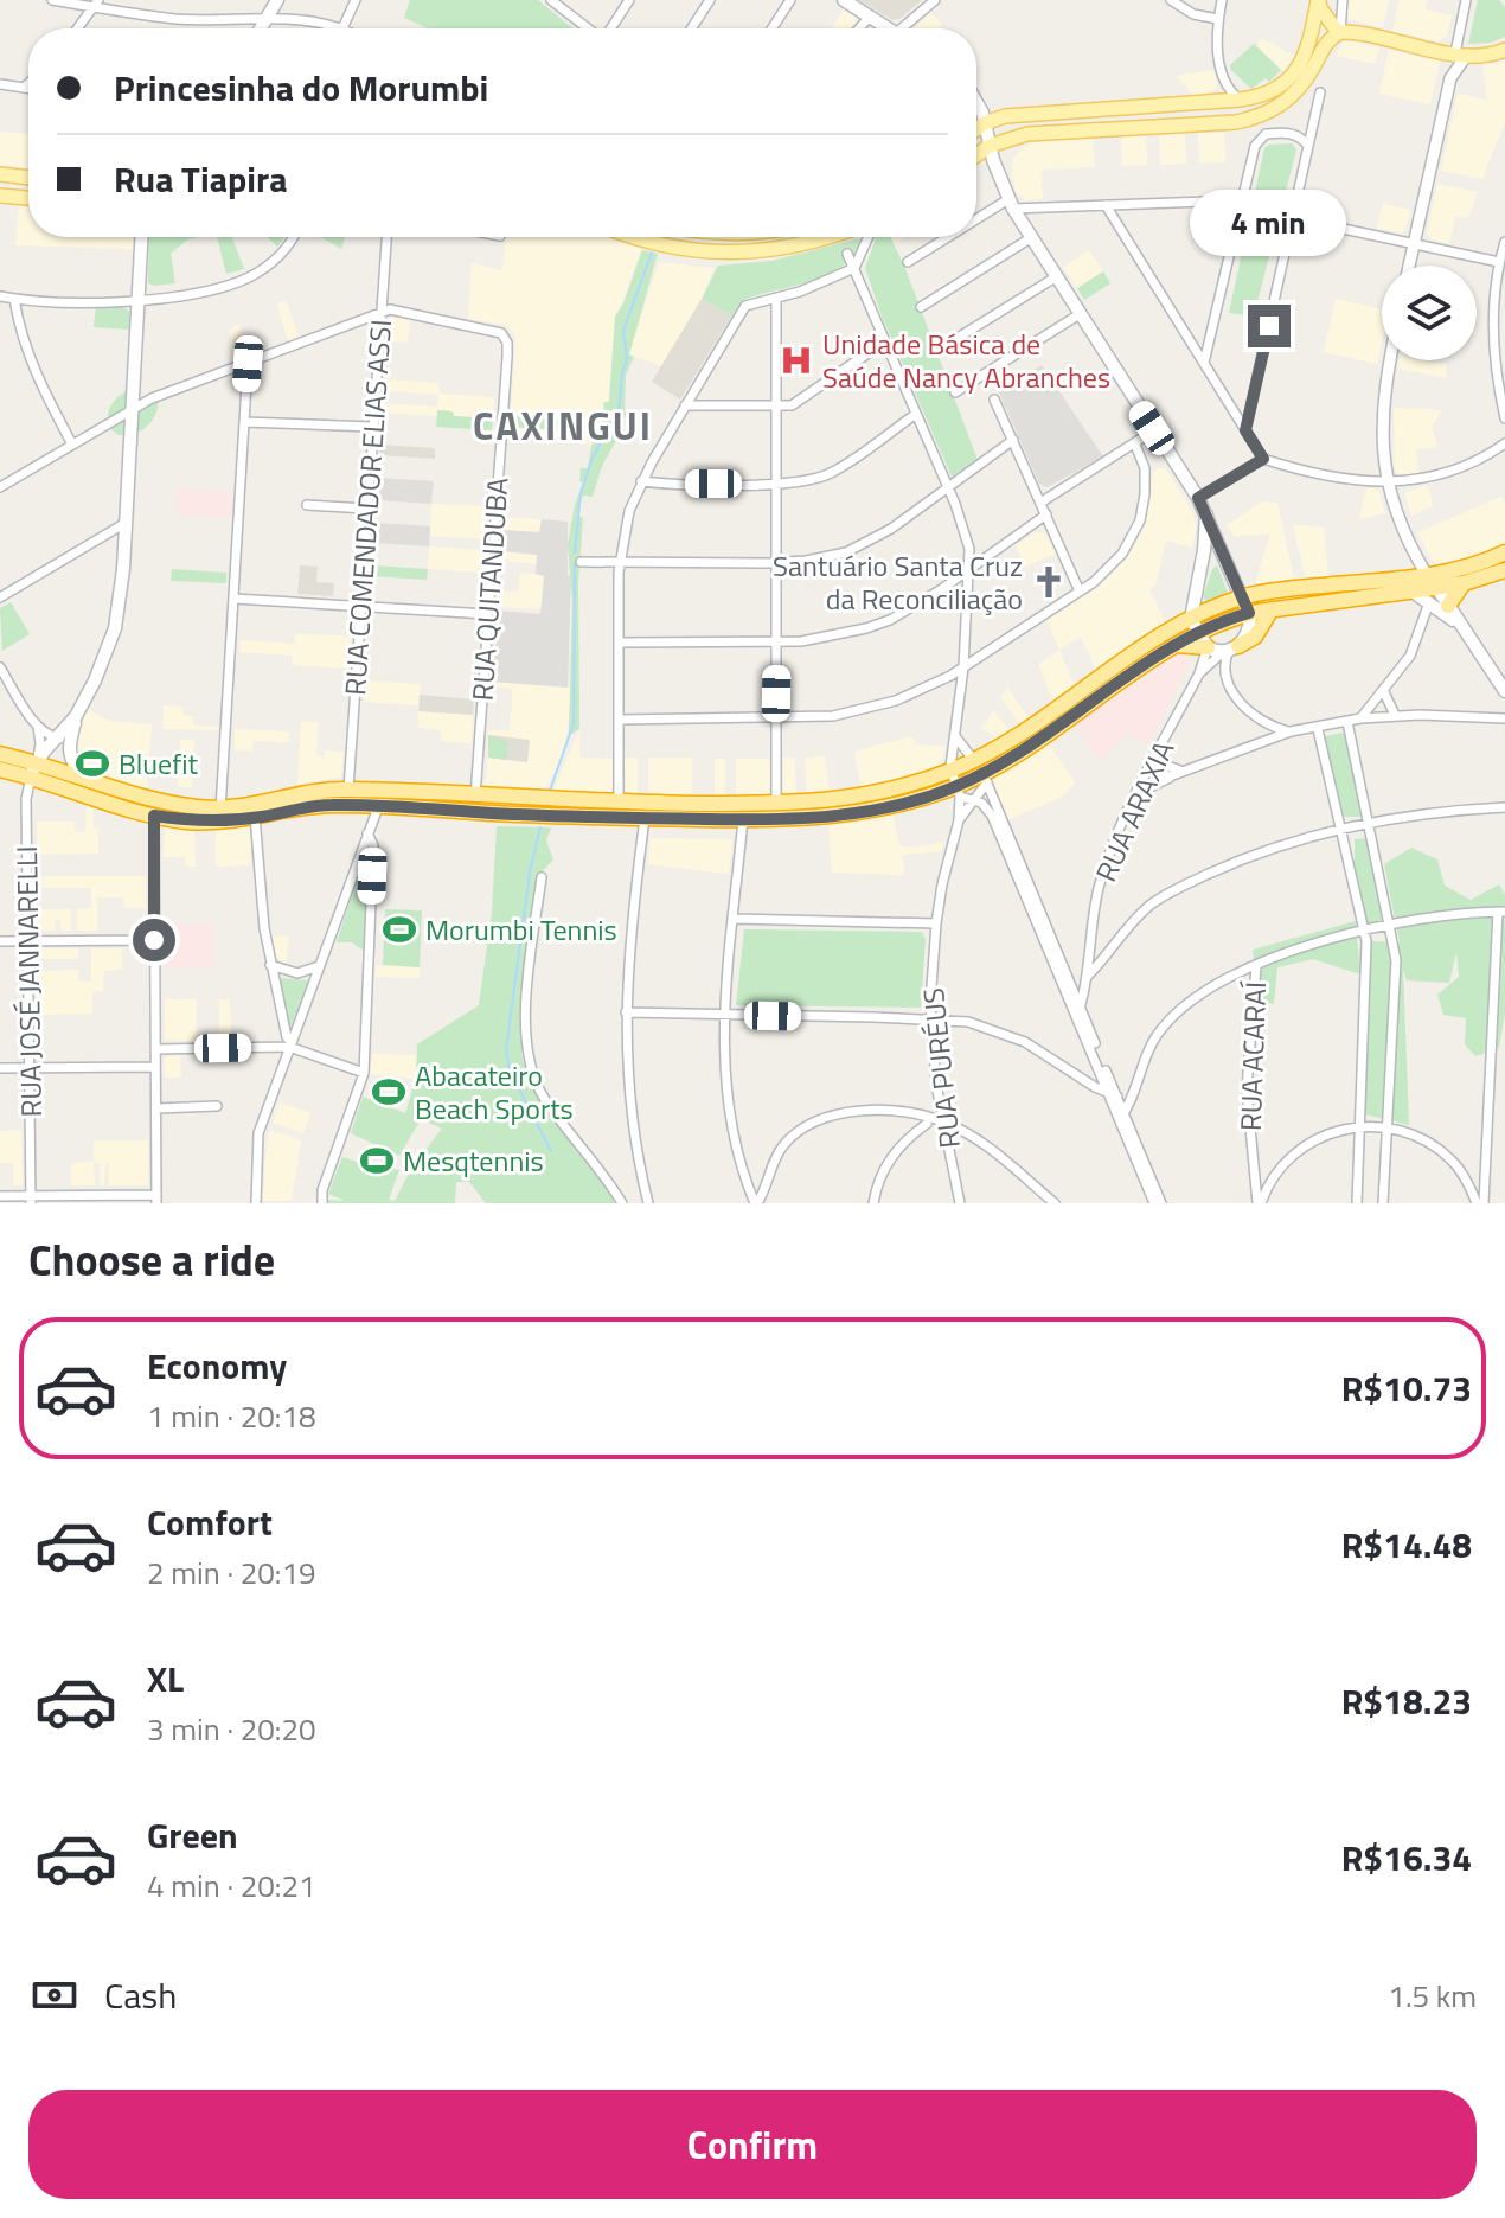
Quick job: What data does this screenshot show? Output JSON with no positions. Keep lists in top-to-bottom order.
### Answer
{
  "streets": {
    "street": [
      "RUA COMENDADOR ELIAS ASSI",
      "RUA QUITANDUBA",
      "RUA ARAXIA",
      "RUA JOSÉ JANNARELLI",
      "RUA ACARAÍ",
      "RUA PURÉUS"
    ]
  },
  "crossings": [
    ["RUA COMENDADOR ELIAS ASSI", "RUA QUITANDUBA"]
  ],
  "districts": ["CAXINGUI"],
  "places": {
    "hospital": ["Unidade Básica de Saúde Nancy Abranches"],
    "church": ["Santuário Santa Cruz da Reconciliação"],
    "sports": [
      "Bluefit",
      "Morumbi Tennis",
      "Abacateiro Beach Sports",
      "Mesqtennis"
    ]
  },
  "page": {
    "banner": ["Princesinha do Morumbi", "Rua Tiapira"],
    "bubble": "4 min",
    "heading": "Choose a ride",
    "list": [
      {
        "name": "Economy",
        "note": "1 min · 20:18",
        "value": "R$10.73"
      },
      {
        "name": "Comfort",
        "note": "2 min · 20:19",
        "value": "R$14.48"
      },
      {
        "name": "XL",
        "note": "3 min · 20:20",
        "value": "R$18.23"
      },
      {
        "name": "Green",
        "note": "4 min · 20:21",
        "value": "R$16.34"
      }
    ],
    "pay": ["Cash", "1.5 km"],
    "buttons": "Confirm"
  }
}
